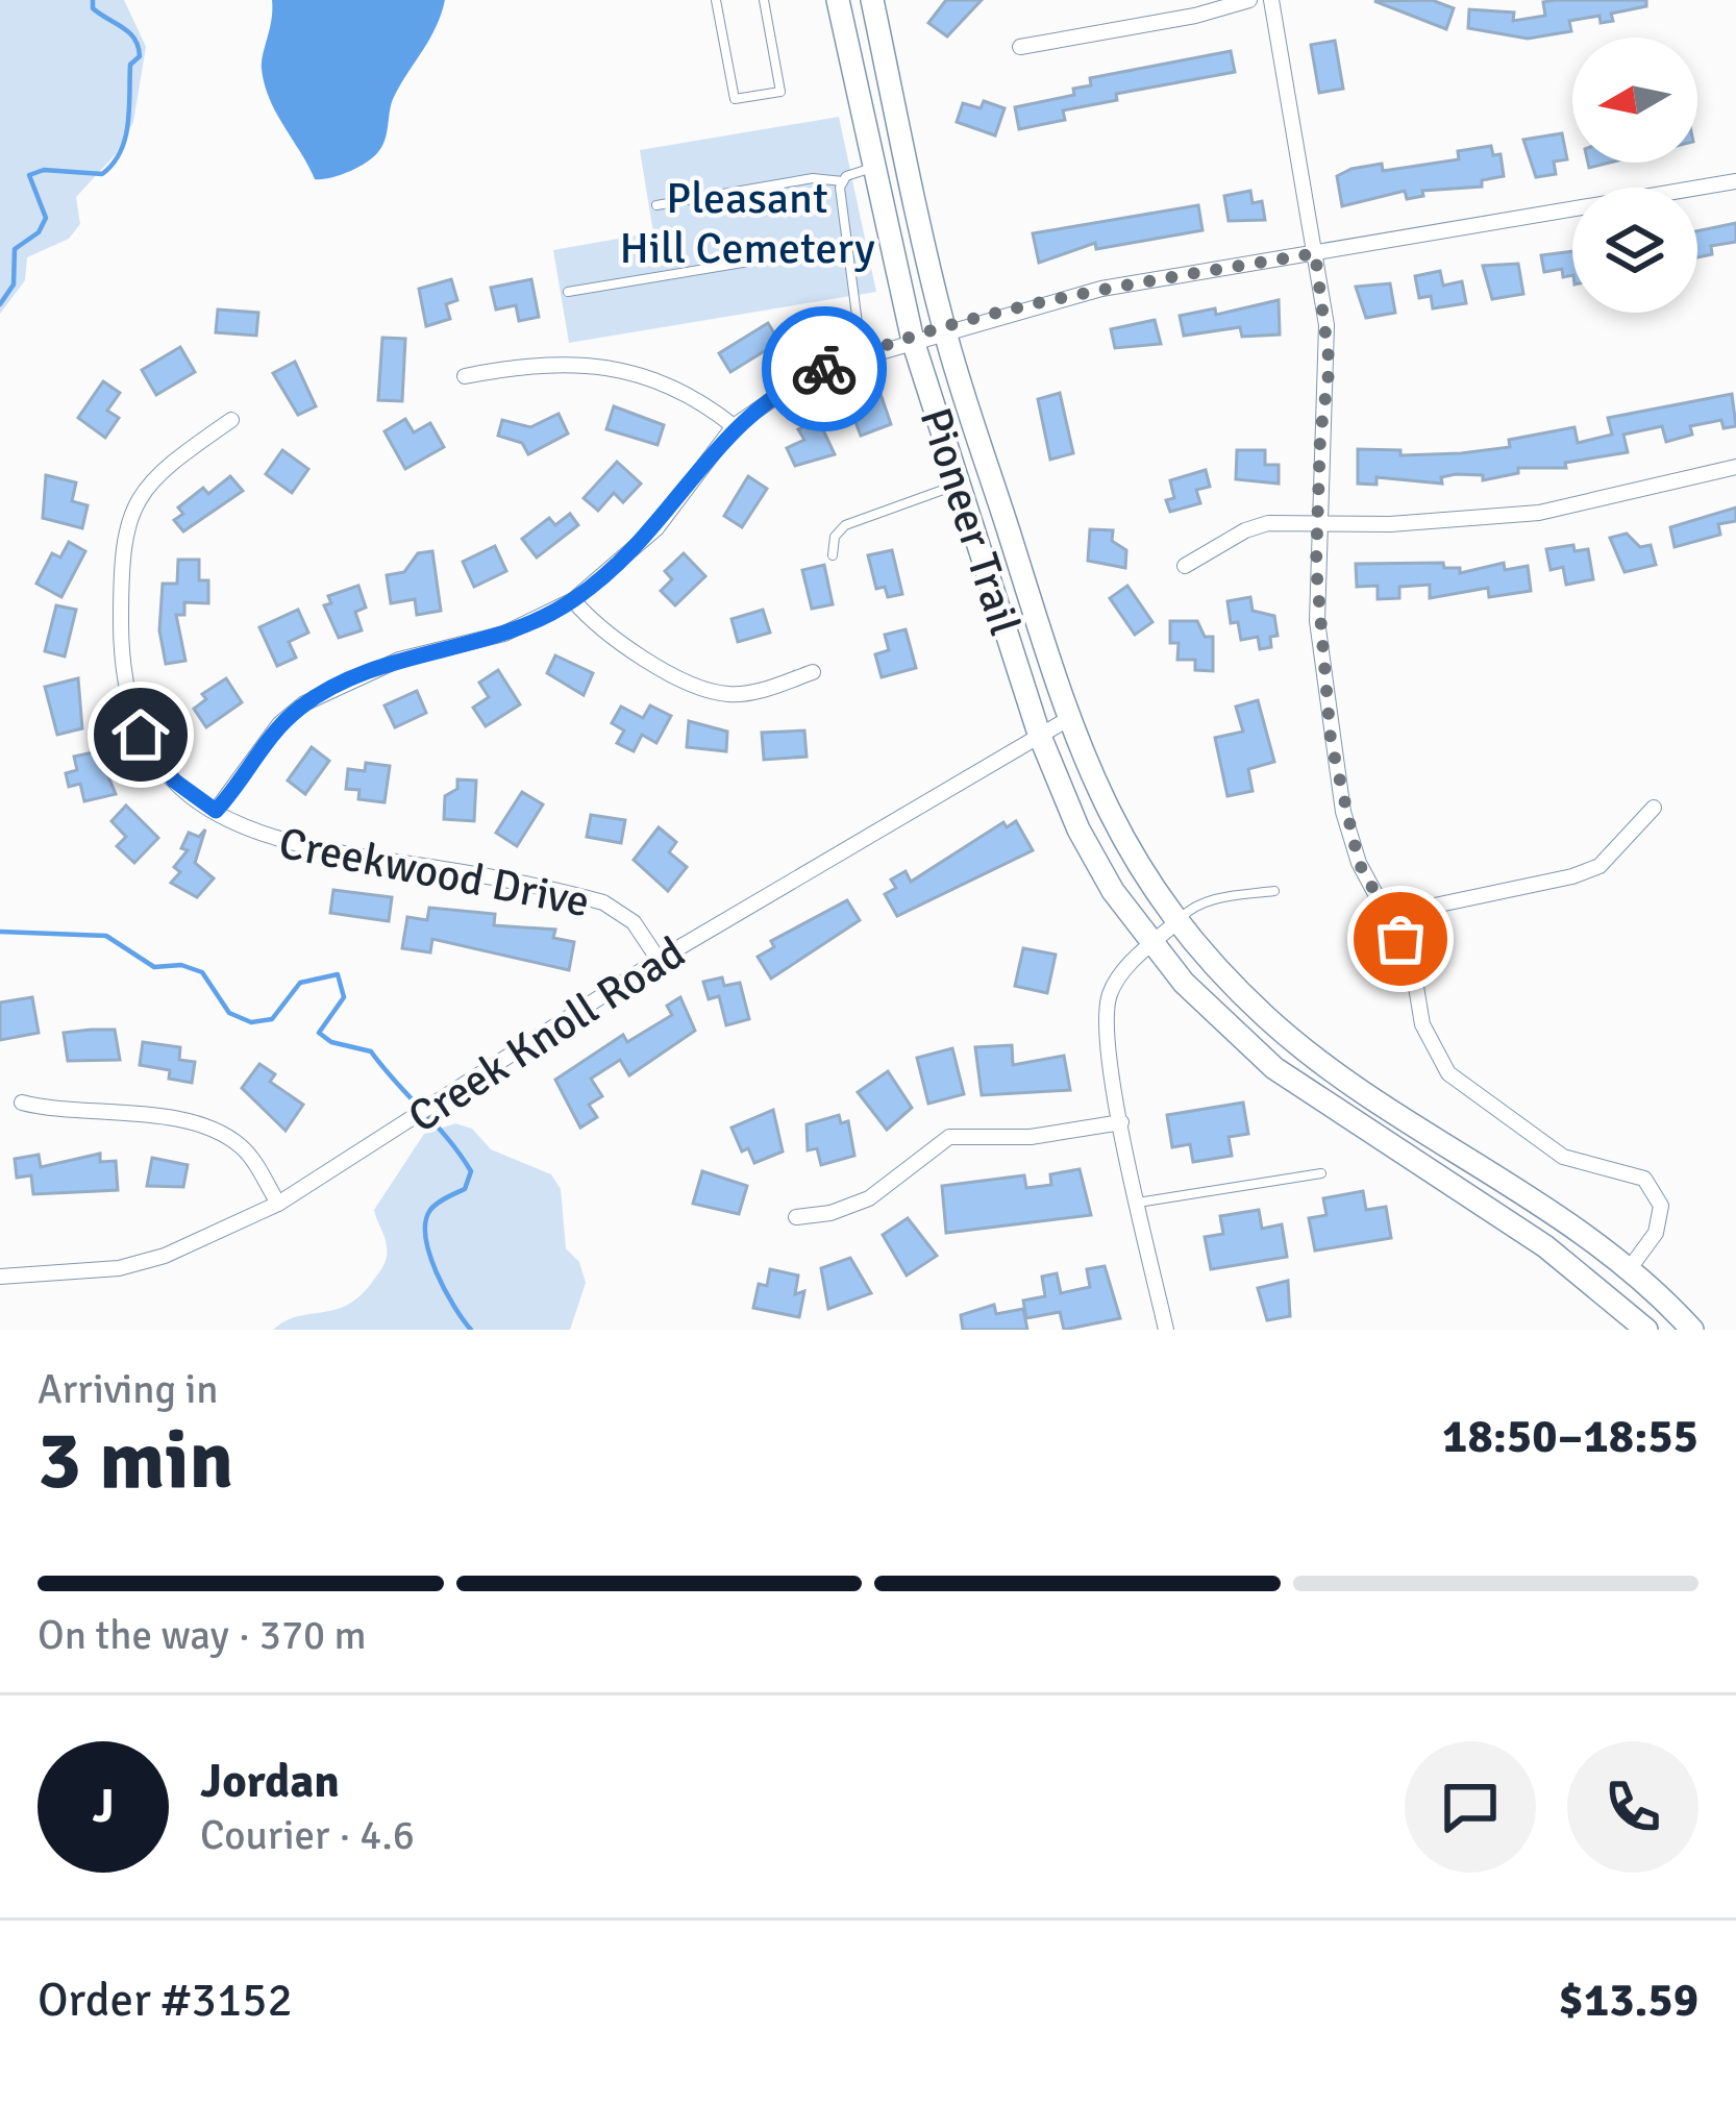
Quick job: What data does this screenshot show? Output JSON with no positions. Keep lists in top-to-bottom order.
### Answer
{
  "streets": {
    "main road": ["Pioneer Trail"],
    "street": ["Creekwood Drive", "Creek Knoll Road"]
  },
  "crossings": [
    ["Pioneer Trail", "Creek Knoll Road"],
    ["Creekwood Drive", "Creek Knoll Road"]
  ],
  "parks": ["Pleasant Hill Cemetery"],
  "north": "left",
  "page": {
    "heading": ["3 min", "Arriving in", "18:50–18:55"],
    "panel": [
      "Jordan",
      "Courier · 4.6",
      "Order #3152",
      "$13.59"
    ],
    "bar": "On the way · 370 m",
    "round": "J"
  }
}
